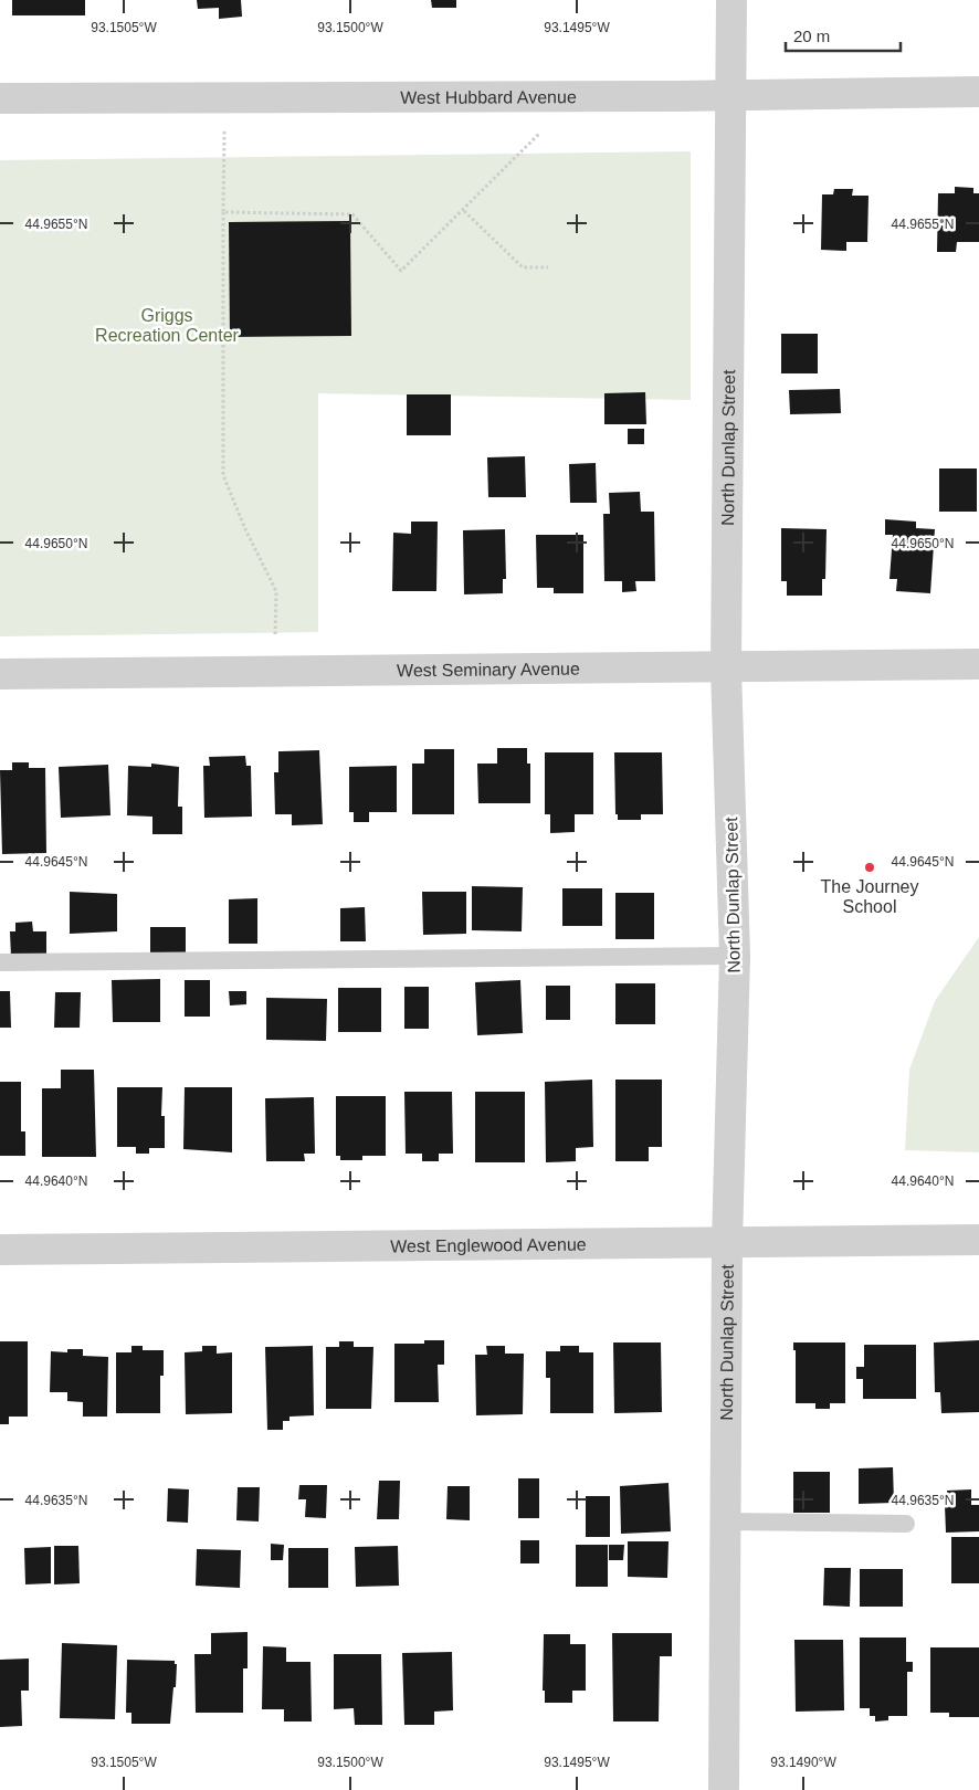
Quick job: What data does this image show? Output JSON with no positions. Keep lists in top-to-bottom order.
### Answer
{
  "streets": {
    "street": [
      "West Hubbard Avenue",
      "North Dunlap Street",
      "West Seminary Avenue",
      "West Englewood Avenue"
    ]
  },
  "crossings": [
    ["West Hubbard Avenue", "North Dunlap Street"],
    ["North Dunlap Street", "West Seminary Avenue"],
    ["North Dunlap Street", "West Englewood Avenue"]
  ],
  "parks": ["Griggs Recreation Center"],
  "places": ["The Journey School"],
  "scale_bar": "20 m",
  "coordinates": [
    "93.1505°W",
    "93.1500°W",
    "93.1495°W",
    "44.9655°N",
    "44.9650°N",
    "44.9645°N",
    "44.9640°N",
    "44.9635°N",
    "93.1490°W"
  ]
}
